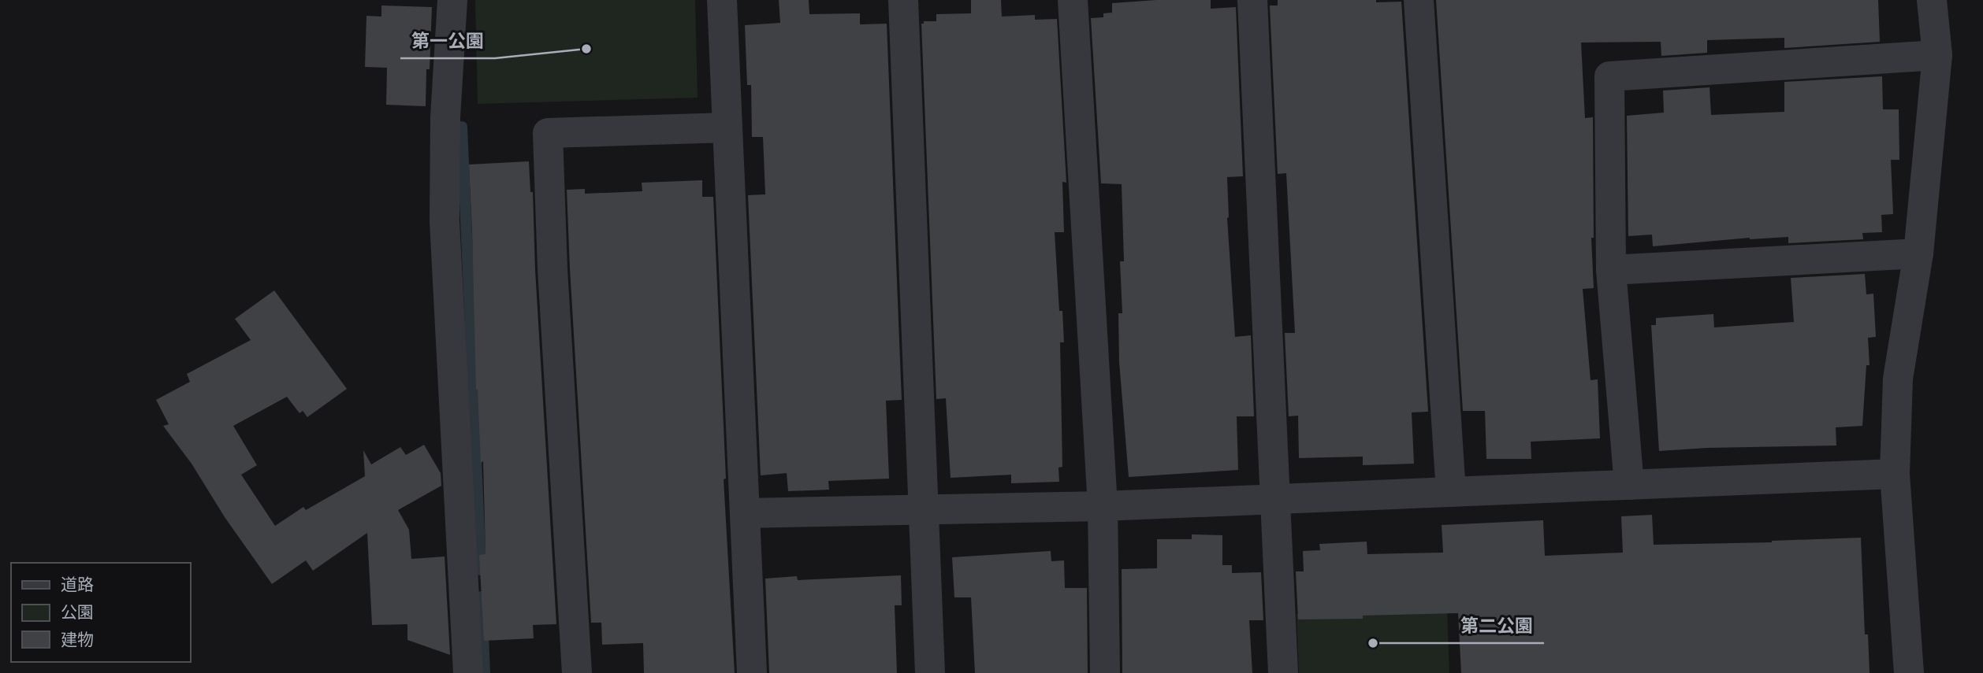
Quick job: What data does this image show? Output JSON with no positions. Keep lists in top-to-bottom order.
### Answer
{
  "places": ["第一公園", "第二公園"],
  "legend": ["道路", "公園", "建物"]
}
